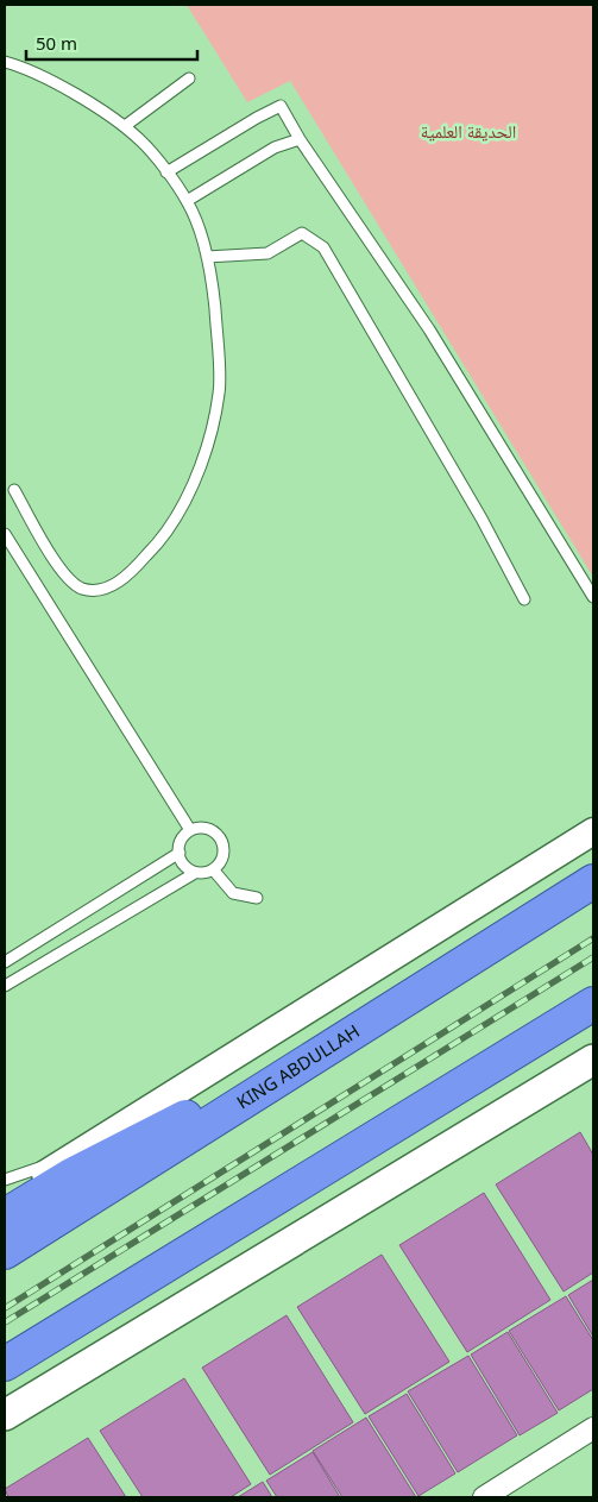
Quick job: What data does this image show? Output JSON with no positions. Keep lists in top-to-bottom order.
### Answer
{
  "streets": {
    "highway": ["KING ABDULLAH"]
  },
  "parks": ["الحديقة العلمية"],
  "scale_bar": "50 m"
}
